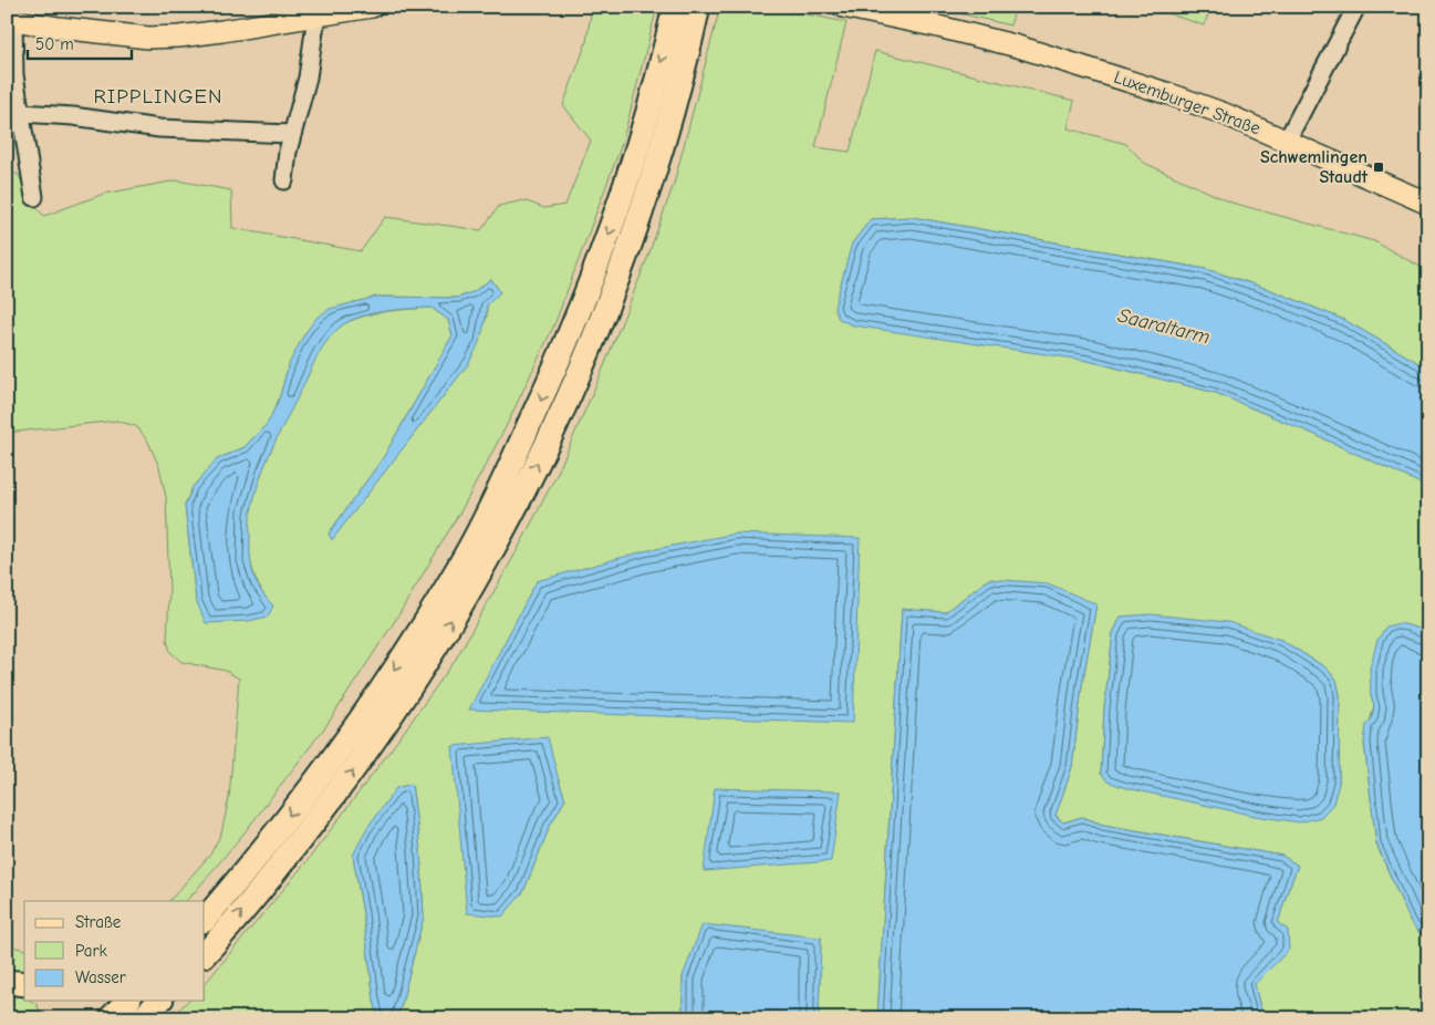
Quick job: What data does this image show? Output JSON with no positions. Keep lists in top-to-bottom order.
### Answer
{
  "streets": {
    "main road": ["Luxemburger Straße"]
  },
  "districts": ["RIPPLINGEN"],
  "water": ["Saaraltarm"],
  "places": {
    "transit": ["Schwemlingen Staudt"]
  },
  "legend": ["Straße", "Park", "Wasser"],
  "scale_bar": "50 m"
}
